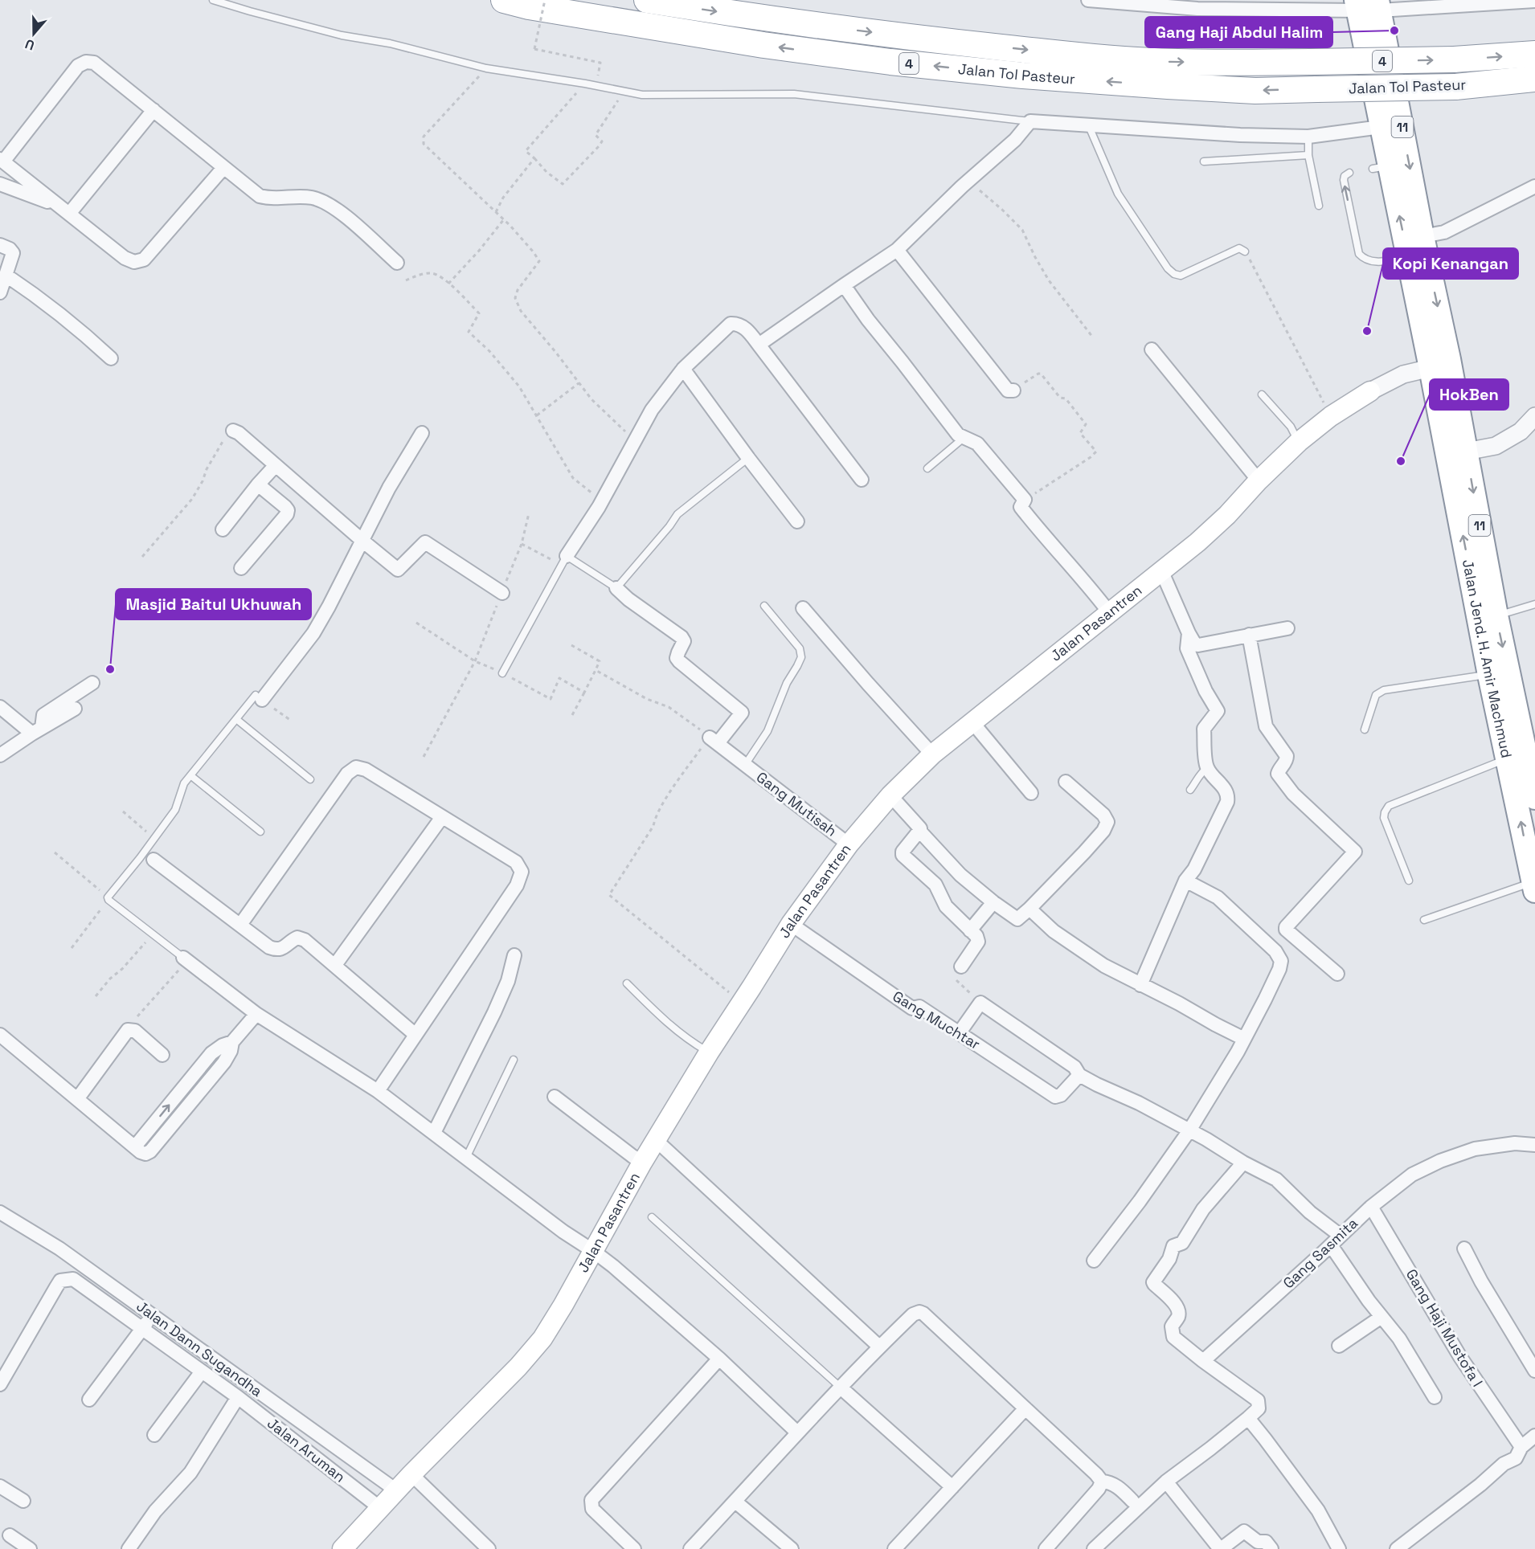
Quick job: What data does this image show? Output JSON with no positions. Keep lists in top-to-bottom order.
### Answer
{
  "streets": {
    "highway": [
      "4",
      "Jalan Tol Pasteur",
      "11",
      "Jalan Jend. H. Amir Machmud"
    ],
    "main road": ["Jalan Pasantren"],
    "street": [
      "Gang Mutisah",
      "Gang Muchtar",
      "Gang Sasmita",
      "Gang Haji Mustofa I",
      "Jalan Dann Sugandha",
      "Jalan Aruman"
    ]
  },
  "crossings": [
    ["Jalan Pasantren", "Jalan Jend. H. Amir Machmud"],
    ["Jalan Pasantren", "Gang Mutisah"],
    ["Jalan Pasantren", "Gang Muchtar"],
    ["Jalan Pasantren", "Jalan Dann Sugandha"],
    ["Jalan Pasantren", "Jalan Aruman"],
    ["Gang Sasmita", "Gang Haji Mustofa I"]
  ],
  "places": [
    "Gang Haji Abdul Halim",
    "Kopi Kenangan",
    "HokBen",
    "Masjid Baitul Ukhuwah"
  ],
  "north": "bottom"
}
